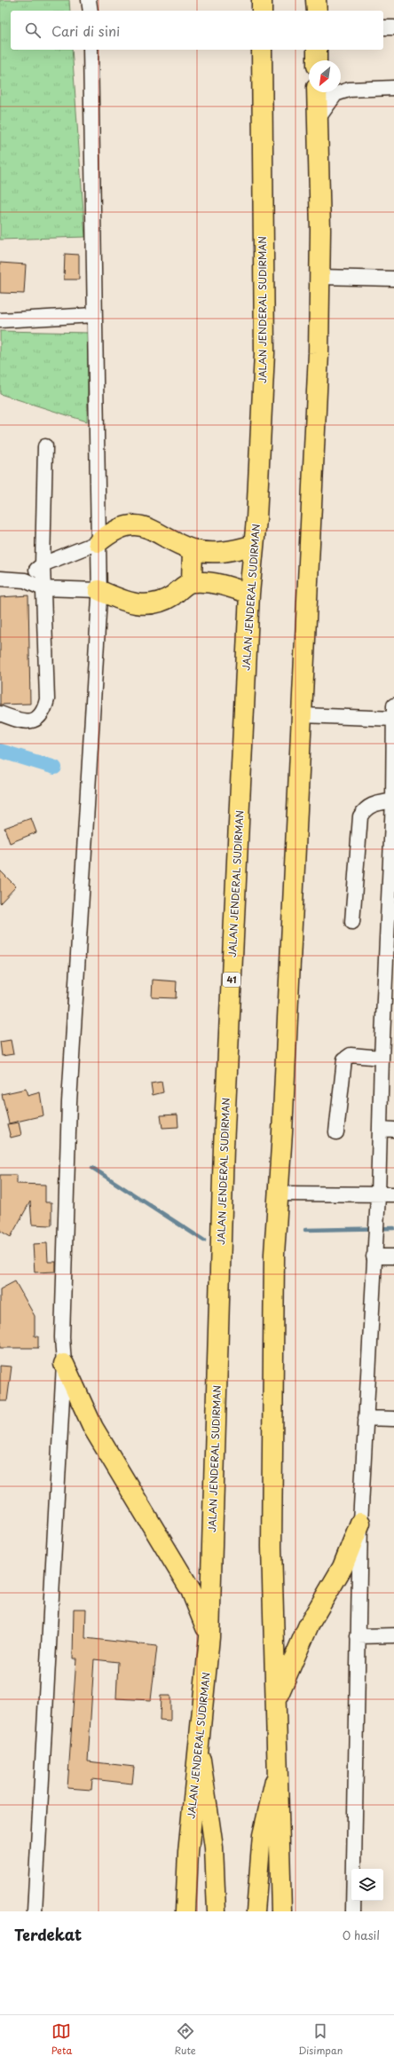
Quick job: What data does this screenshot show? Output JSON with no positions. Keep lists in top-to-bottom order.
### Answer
{
  "streets": {
    "highway": ["JALAN JENDERAL SUDIRMAN", "41"]
  },
  "north": "bottom left",
  "page": {
    "search": "Cari di sini",
    "heading": ["Terdekat", "0 hasil"],
    "nav": ["Peta", "Rute", "Disimpan"]
  }
}
